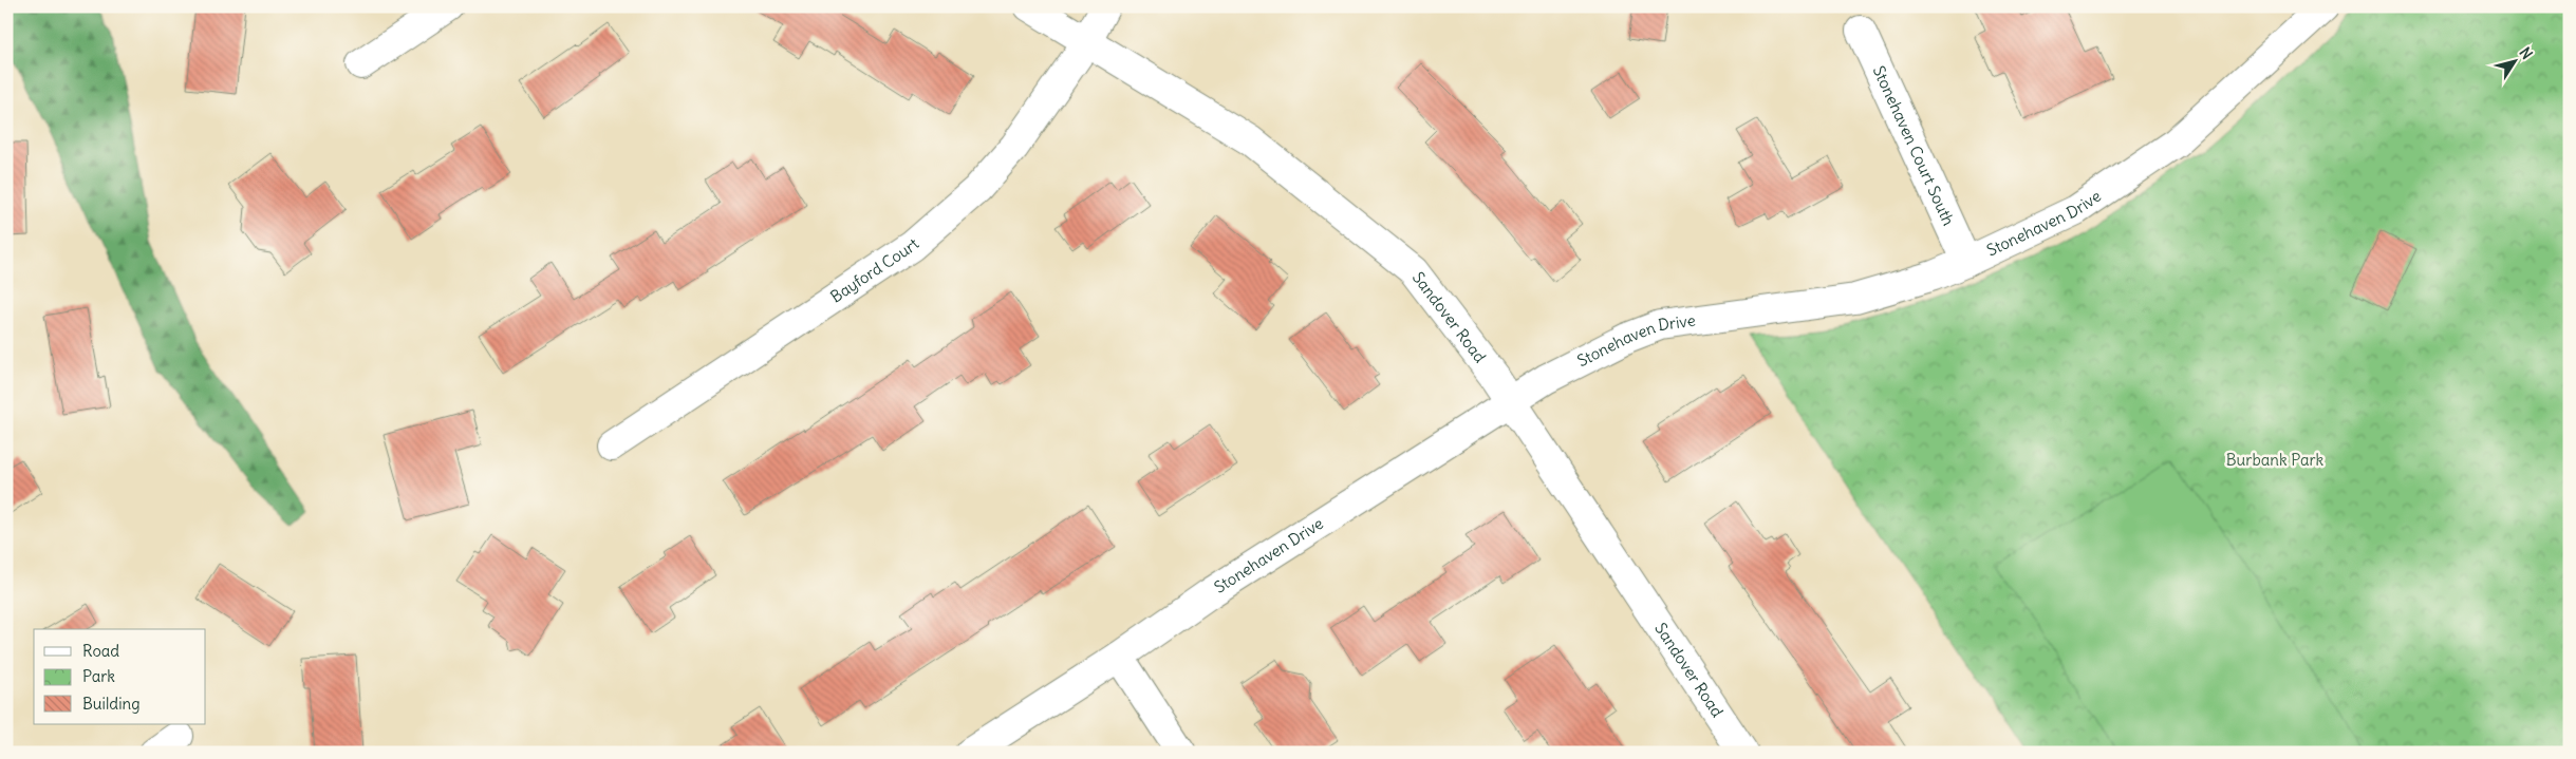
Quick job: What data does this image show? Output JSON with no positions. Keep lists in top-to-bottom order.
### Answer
{
  "streets": {
    "street": [
      "Stonehaven Court South",
      "Stonehaven Drive",
      "Bayford Court",
      "Sandover Road"
    ]
  },
  "crossings": [
    ["Stonehaven Court South", "Stonehaven Drive"],
    ["Stonehaven Drive", "Sandover Road"],
    ["Bayford Court", "Sandover Road"]
  ],
  "parks": ["Burbank Park"],
  "legend": ["Road", "Park", "Building"],
  "north": "top right"
}
